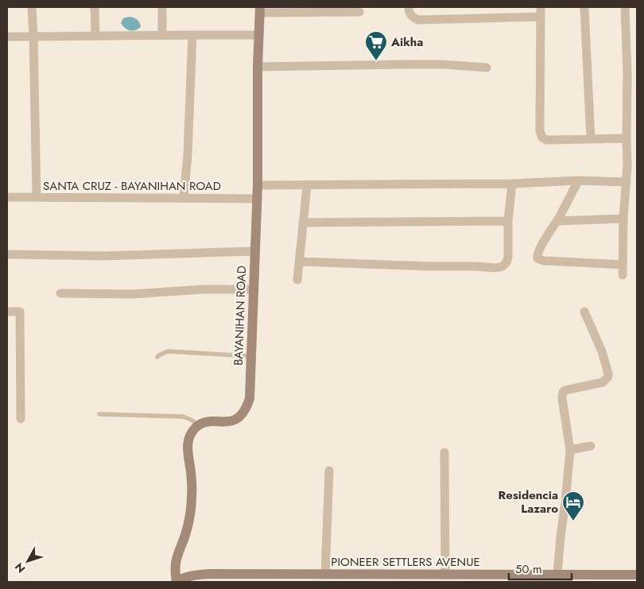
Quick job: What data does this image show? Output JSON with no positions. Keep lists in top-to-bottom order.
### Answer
{
  "streets": {
    "street": ["SANTA CRUZ - BAYANIHAN ROAD", "BAYANIHAN ROAD", "PIONEER SETTLERS AVENUE"]
  },
  "crossings": [
    ["SANTA CRUZ - BAYANIHAN ROAD", "BAYANIHAN ROAD"]
  ],
  "places": {
    "supermarket": ["Aikha"],
    "hotel": ["Residencia Lazaro"]
  },
  "scale_bar": "50 m",
  "north": "bottom left"
}
